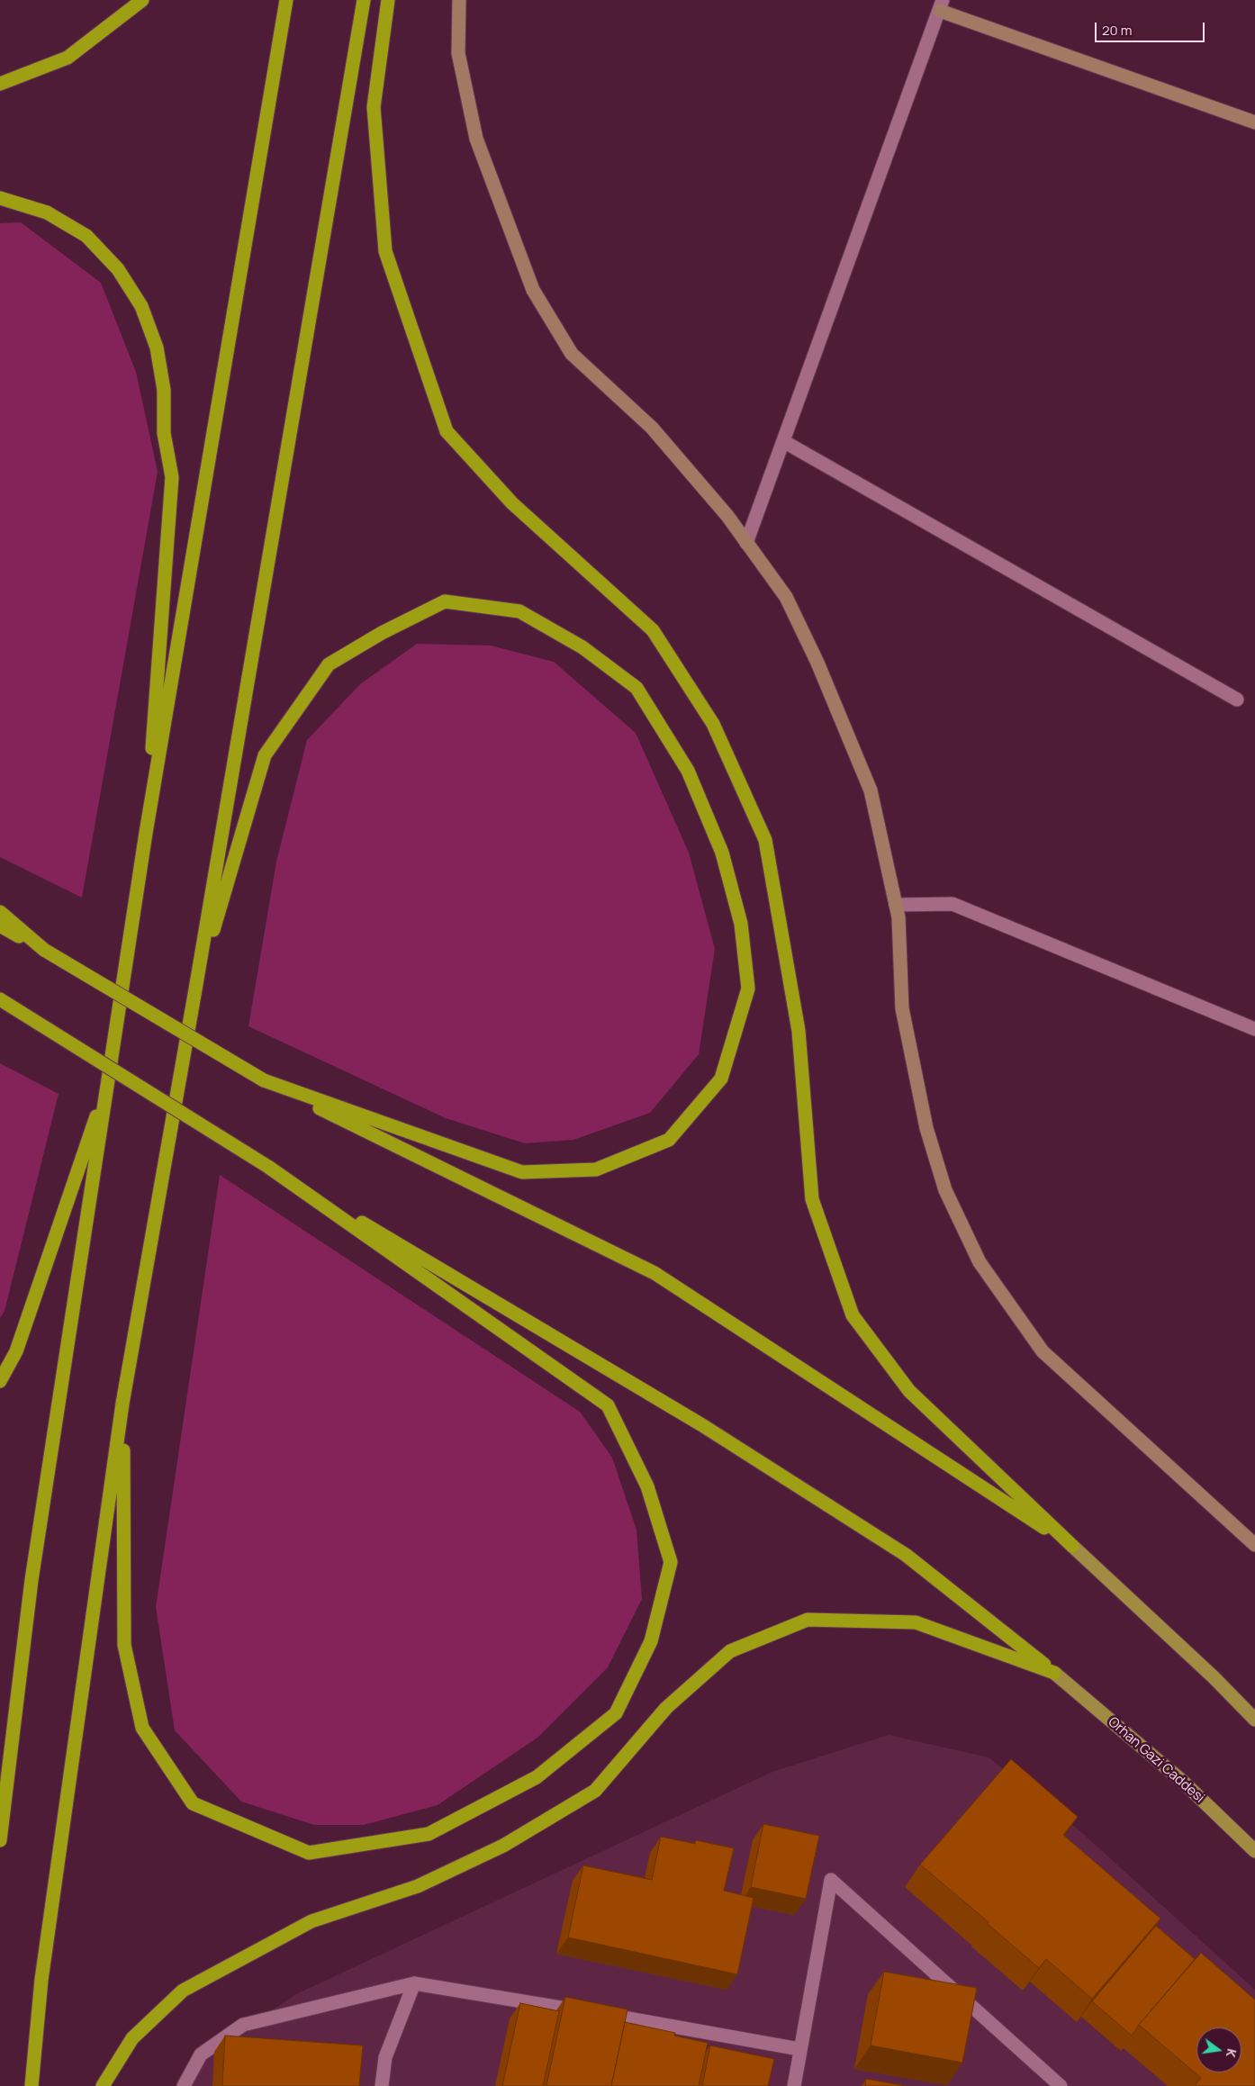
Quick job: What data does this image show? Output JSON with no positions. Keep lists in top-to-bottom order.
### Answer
{
  "streets": {
    "main road": ["Orhan Gazi Caddesi"]
  },
  "scale_bar": "20 m",
  "north": "right"
}
